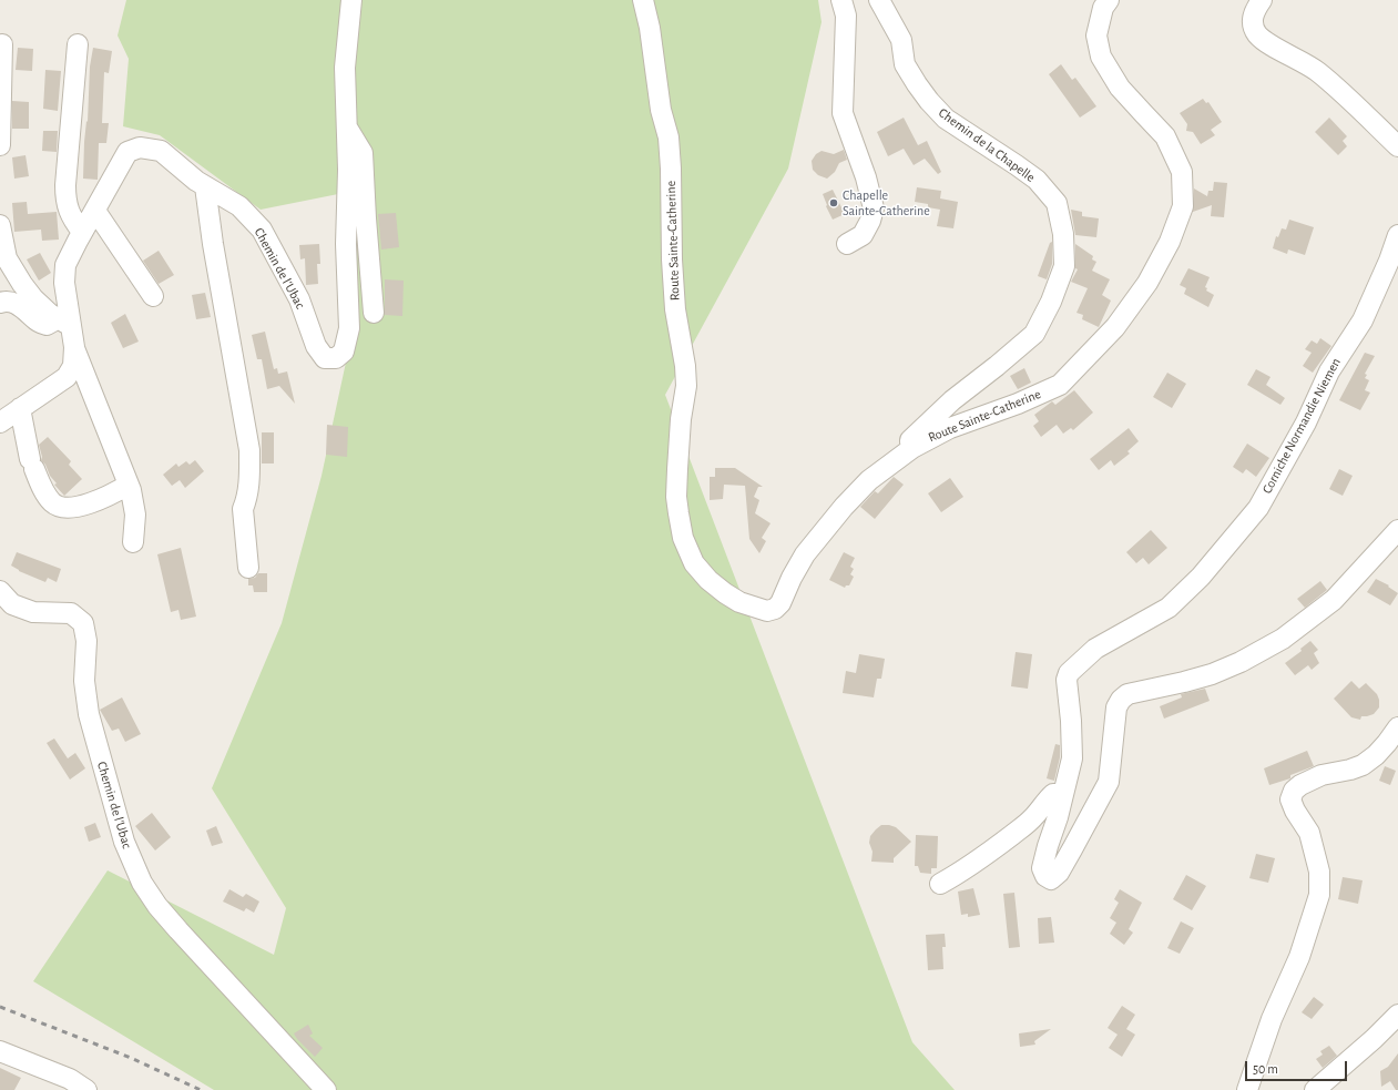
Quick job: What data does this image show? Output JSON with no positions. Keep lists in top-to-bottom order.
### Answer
{
  "streets": {
    "street": [
      "Chemin de la Chapelle",
      "Route Sainte-Catherine",
      "Chemin de l'Ubac",
      "Corniche Normandie Niemen"
    ]
  },
  "crossings": [
    ["Chemin de la Chapelle", "Route Sainte-Catherine"]
  ],
  "places": ["Chapelle Sainte-Catherine"],
  "scale_bar": "50 m"
}
